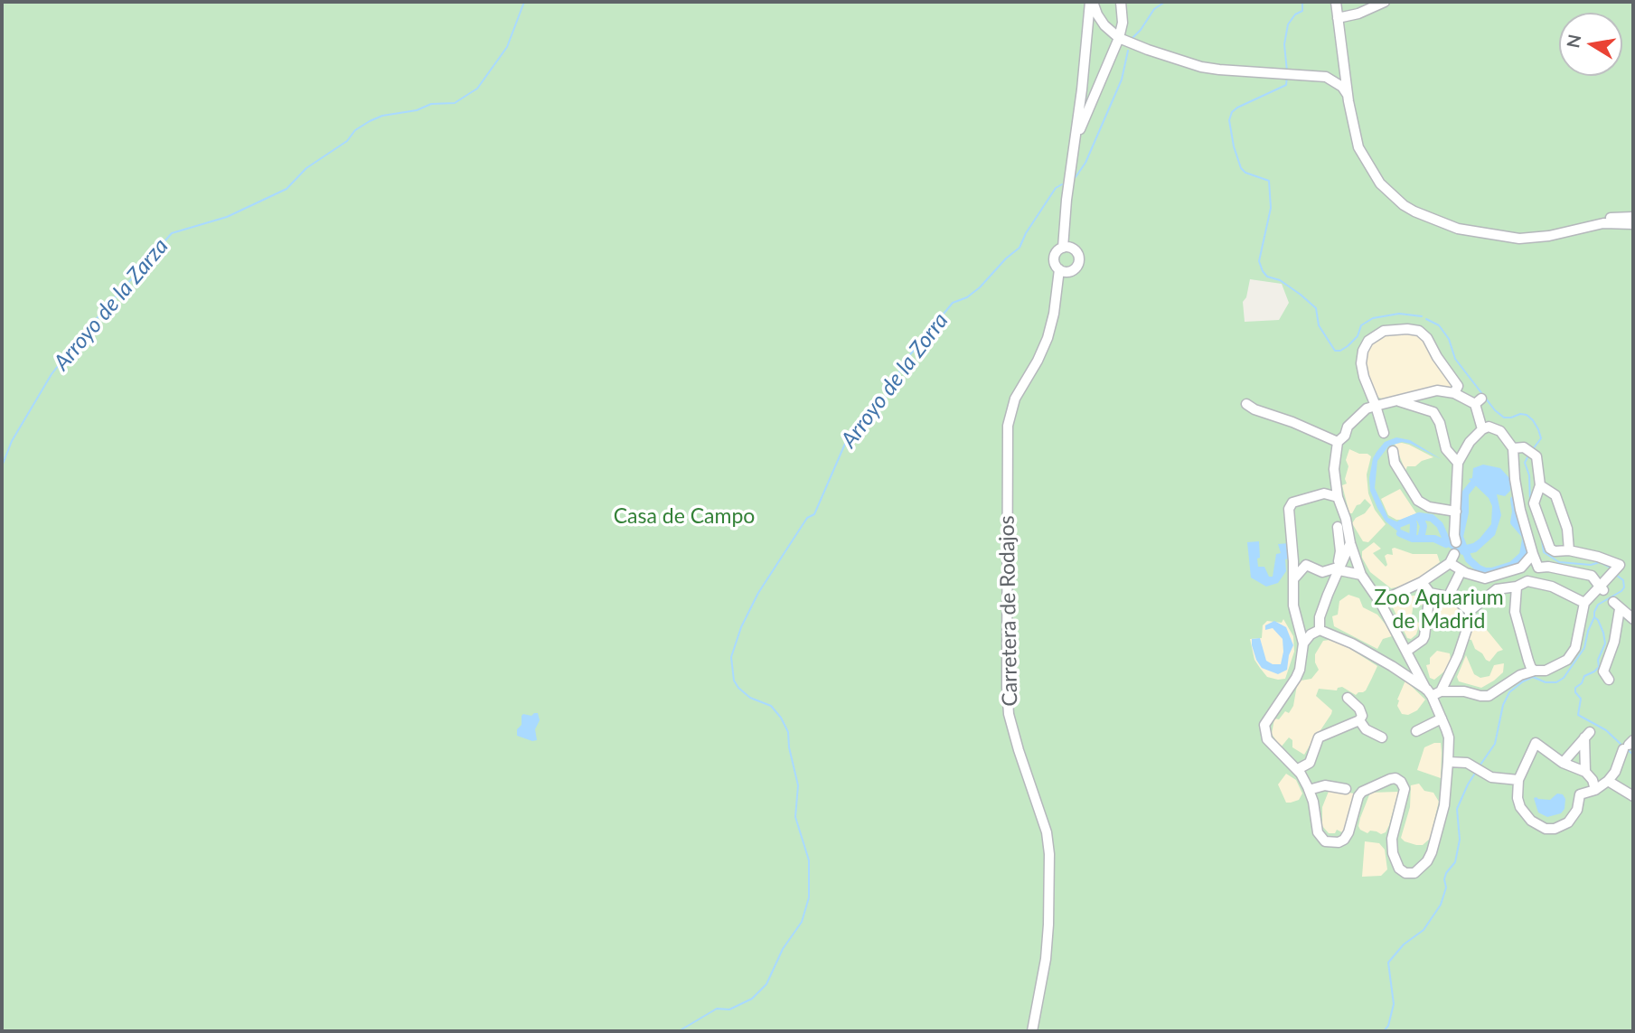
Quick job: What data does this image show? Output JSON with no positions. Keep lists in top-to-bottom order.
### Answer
{
  "streets": {
    "street": ["Carretera de Rodajos"]
  },
  "water": ["Arroyo de la Zarza", "Arroyo de la Zorra"],
  "parks": ["Casa de Campo", "Zoo Aquarium de Madrid"],
  "north": "left"
}
